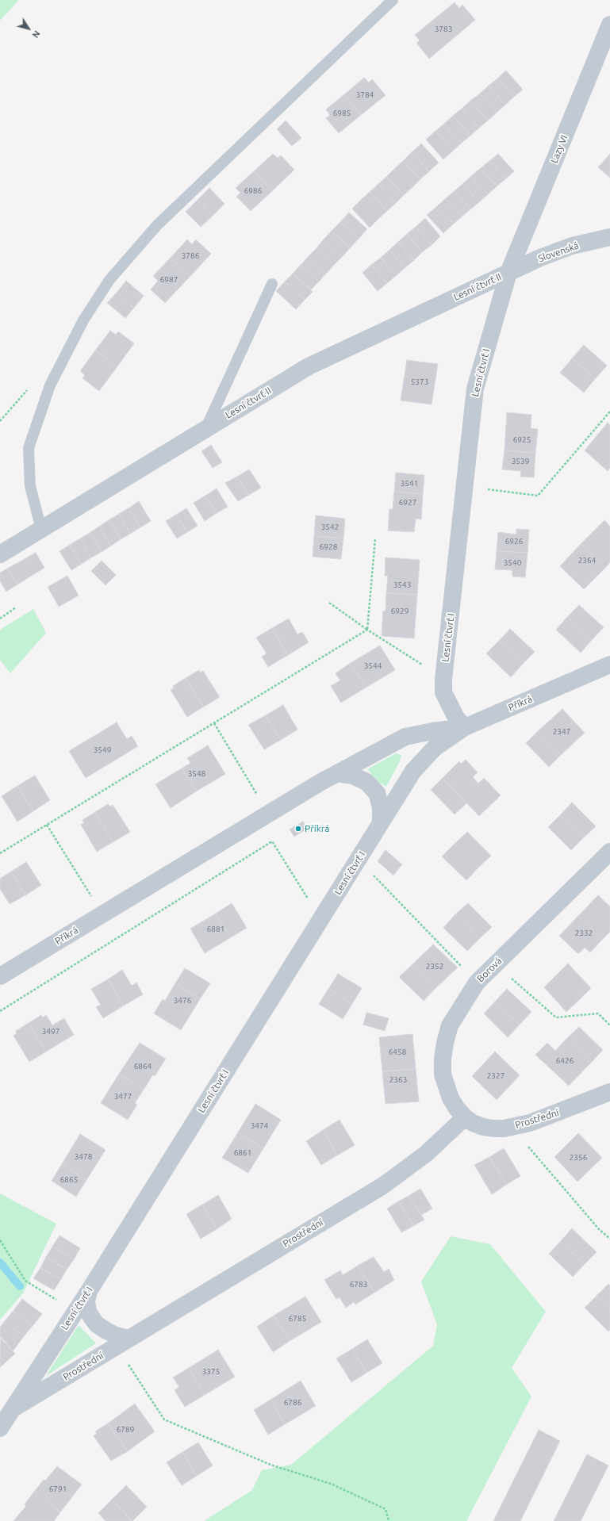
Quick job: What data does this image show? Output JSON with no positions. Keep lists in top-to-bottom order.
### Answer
{
  "streets": {
    "street": [
      "Lazy VI",
      "Slovenská",
      "Lesní čtvrť II",
      "Lesní čtvrť I",
      "Příkrá",
      "Borová",
      "Prostřední"
    ]
  },
  "crossings": [
    ["Lazy VI", "Slovenská"],
    ["Lazy VI", "Lesní čtvrť II"],
    ["Lazy VI", "Lesní čtvrť I"],
    ["Slovenská", "Lesní čtvrť II"],
    ["Slovenská", "Lesní čtvrť I"],
    ["Lesní čtvrť II", "Lesní čtvrť I"],
    ["Lesní čtvrť I", "Příkrá"],
    ["Lesní čtvrť I", "Prostřední"],
    ["Borová", "Prostřední"]
  ],
  "places": ["Příkrá"],
  "house_numbers": [
    "3783",
    "3784",
    "6985",
    "6986",
    "3786",
    "6987",
    "5373",
    "6925",
    "3539",
    "3541",
    "6927",
    "3542",
    "6926",
    "6928",
    "2364",
    "3540",
    "3543",
    "6929",
    "3544",
    "2347",
    "3549",
    "3548",
    "6881",
    "2332",
    "2352",
    "3476",
    "3497",
    "6458",
    "6426",
    "6864",
    "2327",
    "2363",
    "3477",
    "3474",
    "6861",
    "3478",
    "2356",
    "6865",
    "6783",
    "6785",
    "3375",
    "6786",
    "6789",
    "6791"
  ],
  "north": "bottom right"
}
